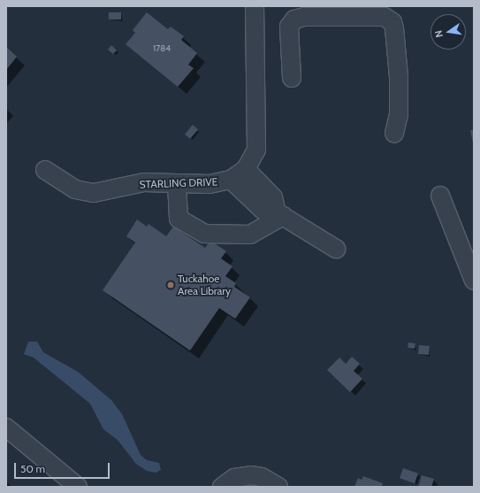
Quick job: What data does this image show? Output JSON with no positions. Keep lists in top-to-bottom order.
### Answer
{
  "streets": {
    "street": ["STARLING DRIVE"]
  },
  "places": ["Tuckahoe Area Library"],
  "house_numbers": ["1784"],
  "scale_bar": "50 m",
  "north": "left"
}
